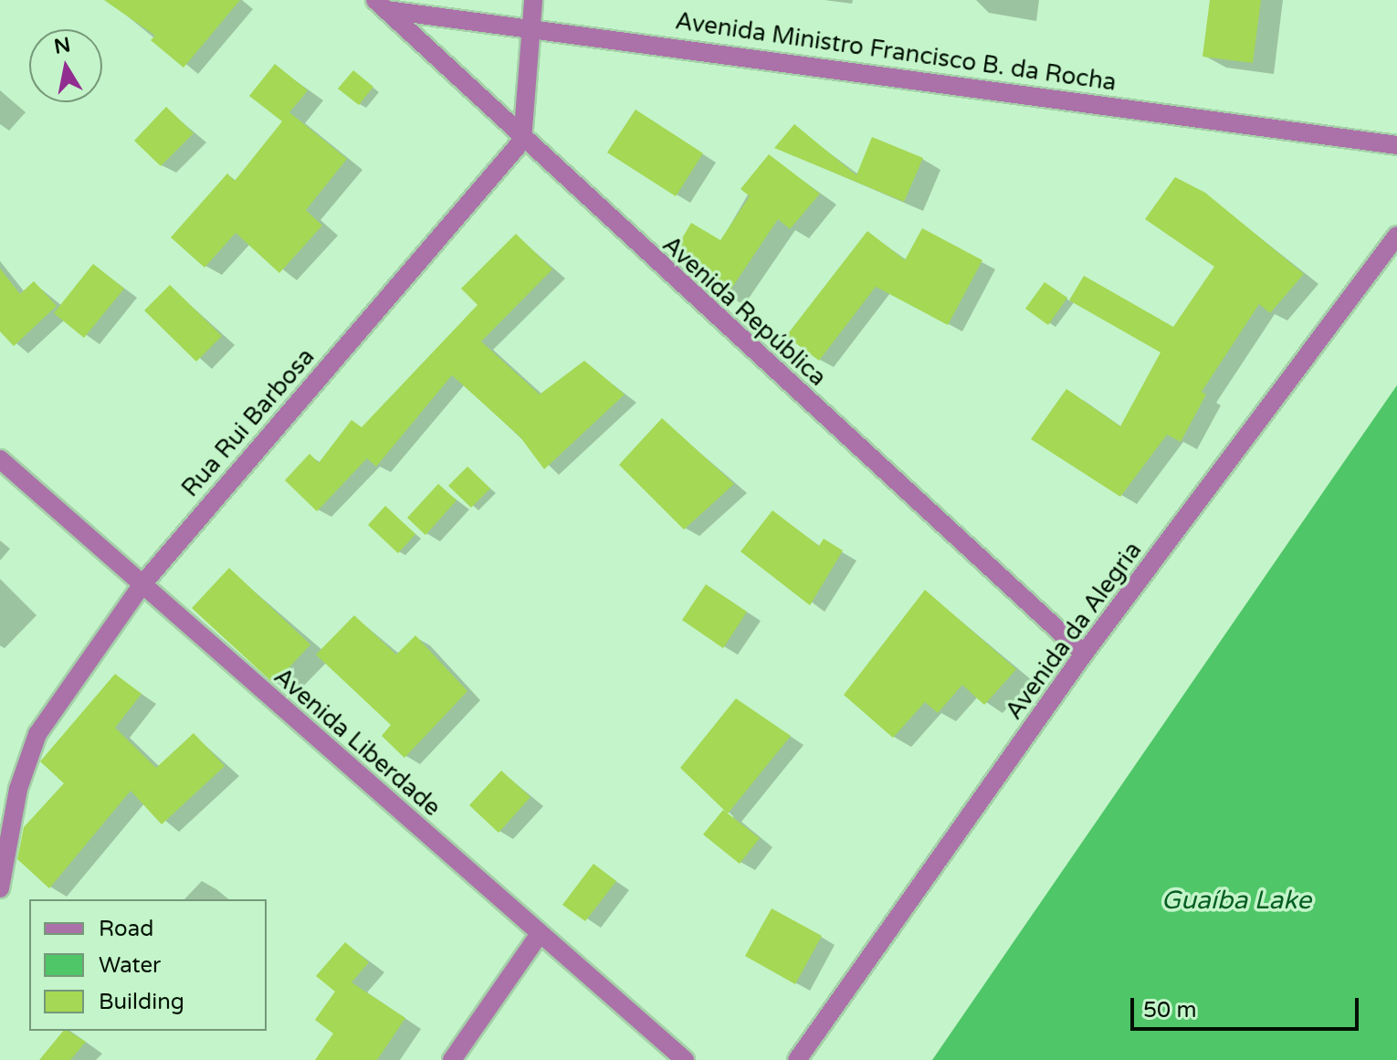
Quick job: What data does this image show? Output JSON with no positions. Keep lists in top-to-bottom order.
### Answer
{
  "streets": {
    "street": [
      "Avenida Ministro Francisco B. da Rocha",
      "Avenida República",
      "Rua Rui Barbosa",
      "Avenida da Alegria",
      "Avenida Liberdade"
    ]
  },
  "crossings": [
    ["Avenida Ministro Francisco B. da Rocha", "Avenida República"],
    ["Avenida República", "Rua Rui Barbosa"],
    ["Avenida República", "Avenida da Alegria"],
    ["Rua Rui Barbosa", "Avenida Liberdade"]
  ],
  "water": ["Guaíba Lake"],
  "legend": ["Road", "Water", "Building"],
  "scale_bar": "50 m",
  "north": "top"
}
